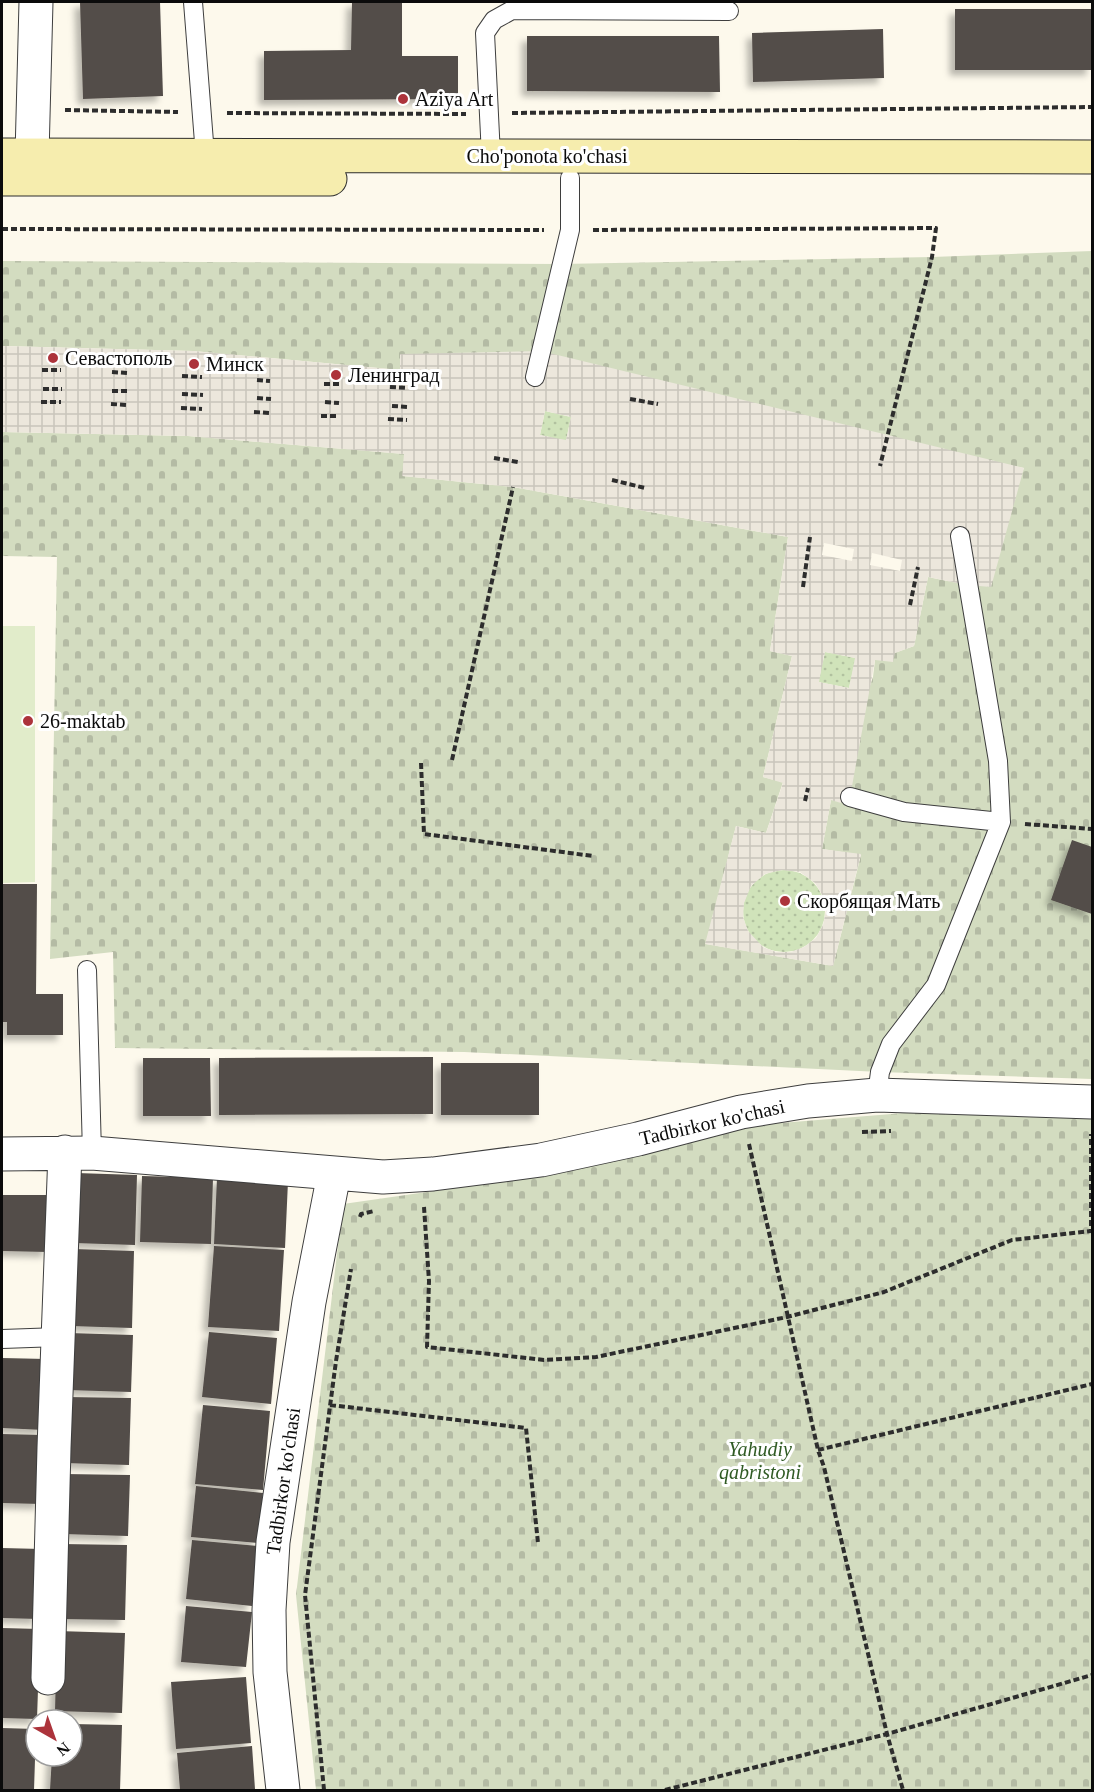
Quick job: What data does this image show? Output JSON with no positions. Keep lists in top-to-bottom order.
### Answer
{
  "streets": {
    "main road": ["Cho'ponota ko'chasi"],
    "street": ["Tadbirkor ko'chasi"]
  },
  "parks": ["Yahudiy qabristoni"],
  "places": [
    "Aziya Art",
    "Севастополь",
    "Минск",
    "Ленинград",
    "26-maktab",
    "Скорбящая Мать"
  ],
  "north": "bottom right"
}
